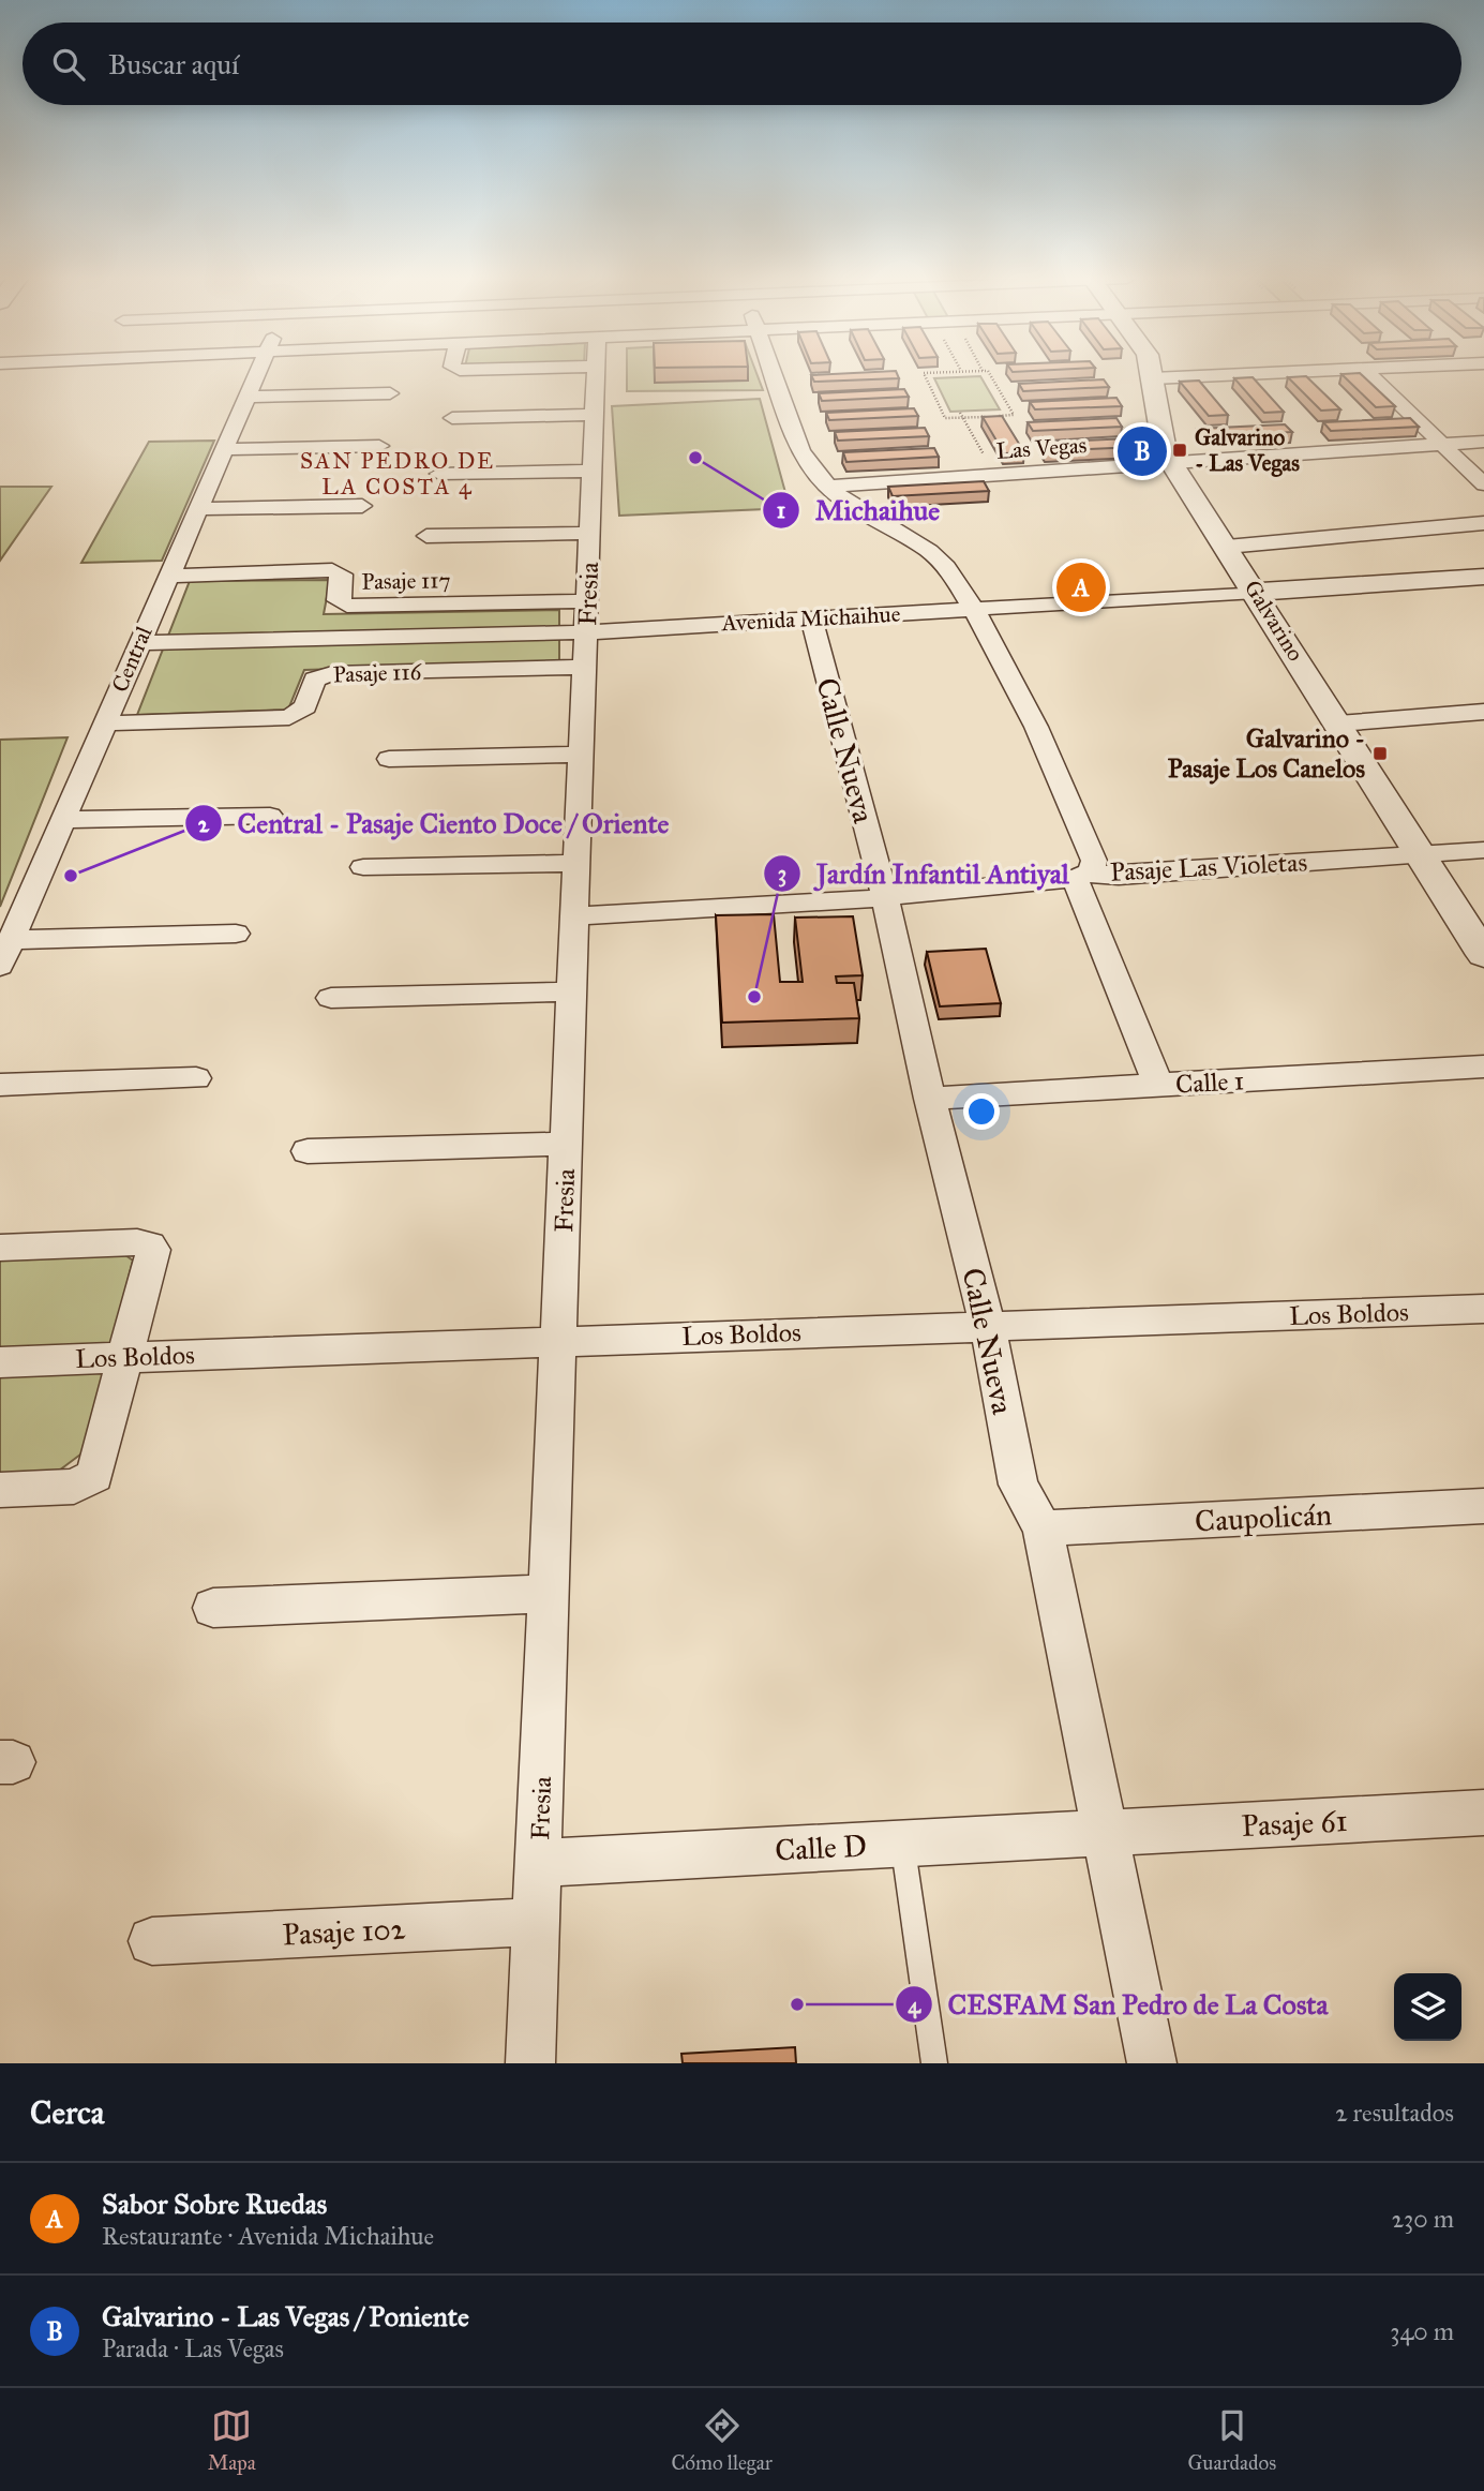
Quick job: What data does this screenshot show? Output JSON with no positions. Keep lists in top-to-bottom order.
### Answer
{
  "streets": {
    "street": [
      "Las Vegas",
      "Pasaje 117",
      "Fresia",
      "Avenida Michaihue",
      "Galvarino",
      "Central",
      "Pasaje 116",
      "Calle Nueva",
      "Pasaje Las Violetas",
      "Calle 1",
      "Los Boldos",
      "Caupolicán",
      "Pasaje 61",
      "Calle D",
      "Pasaje 102"
    ]
  },
  "crossings": [
    ["Las Vegas", "Galvarino"],
    ["Las Vegas", "Calle 1"],
    ["Pasaje 117", "Fresia"],
    ["Pasaje 117", "Avenida Michaihue"],
    ["Pasaje 117", "Central"],
    ["Pasaje 117", "Pasaje 116"],
    ["Fresia", "Avenida Michaihue"],
    ["Fresia", "Pasaje 116"],
    ["Fresia", "Pasaje Las Violetas"],
    ["Fresia", "Los Boldos"],
    ["Fresia", "Calle D"],
    ["Fresia", "Pasaje 102"],
    ["Avenida Michaihue", "Galvarino"],
    ["Avenida Michaihue", "Central"],
    ["Avenida Michaihue", "Pasaje 116"],
    ["Avenida Michaihue", "Calle Nueva"],
    ["Avenida Michaihue", "Calle 1"],
    ["Galvarino", "Pasaje Las Violetas"],
    ["Central", "Pasaje 116"],
    ["Calle Nueva", "Pasaje Las Violetas"],
    ["Calle Nueva", "Los Boldos"],
    ["Calle Nueva", "Caupolicán"],
    ["Calle Nueva", "Pasaje 61"],
    ["Calle Nueva", "Calle D"],
    ["Pasaje Las Violetas", "Calle 1"],
    ["Pasaje 61", "Calle D"]
  ],
  "districts": ["SAN PEDRO DE LA COSTA 4"],
  "places": {
    "transit": ["Galvarino - Las Vegas", "Galvarino - Pasaje Los Canelos"],
    "other": [
      "Michaihue",
      "Central - Pasaje Ciento Doce / Oriente",
      "Jardín Infantil Antiyal",
      "CESFAM San Pedro de La Costa"
    ]
  },
  "page": {
    "search": "Buscar aquí",
    "pins": ["B", "A"],
    "heading": ["Cerca", "2 resultados"],
    "list": [
      {
        "mark": "A",
        "name": "Sabor Sobre Ruedas",
        "note": "Restaurante · Avenida Michaihue",
        "value": "230 m"
      },
      {
        "mark": "B",
        "name": "Galvarino - Las Vegas / Poniente",
        "note": "Parada · Las Vegas",
        "value": "340 m"
      }
    ],
    "nav": ["Mapa", "Cómo llegar", "Guardados"]
  }
}
